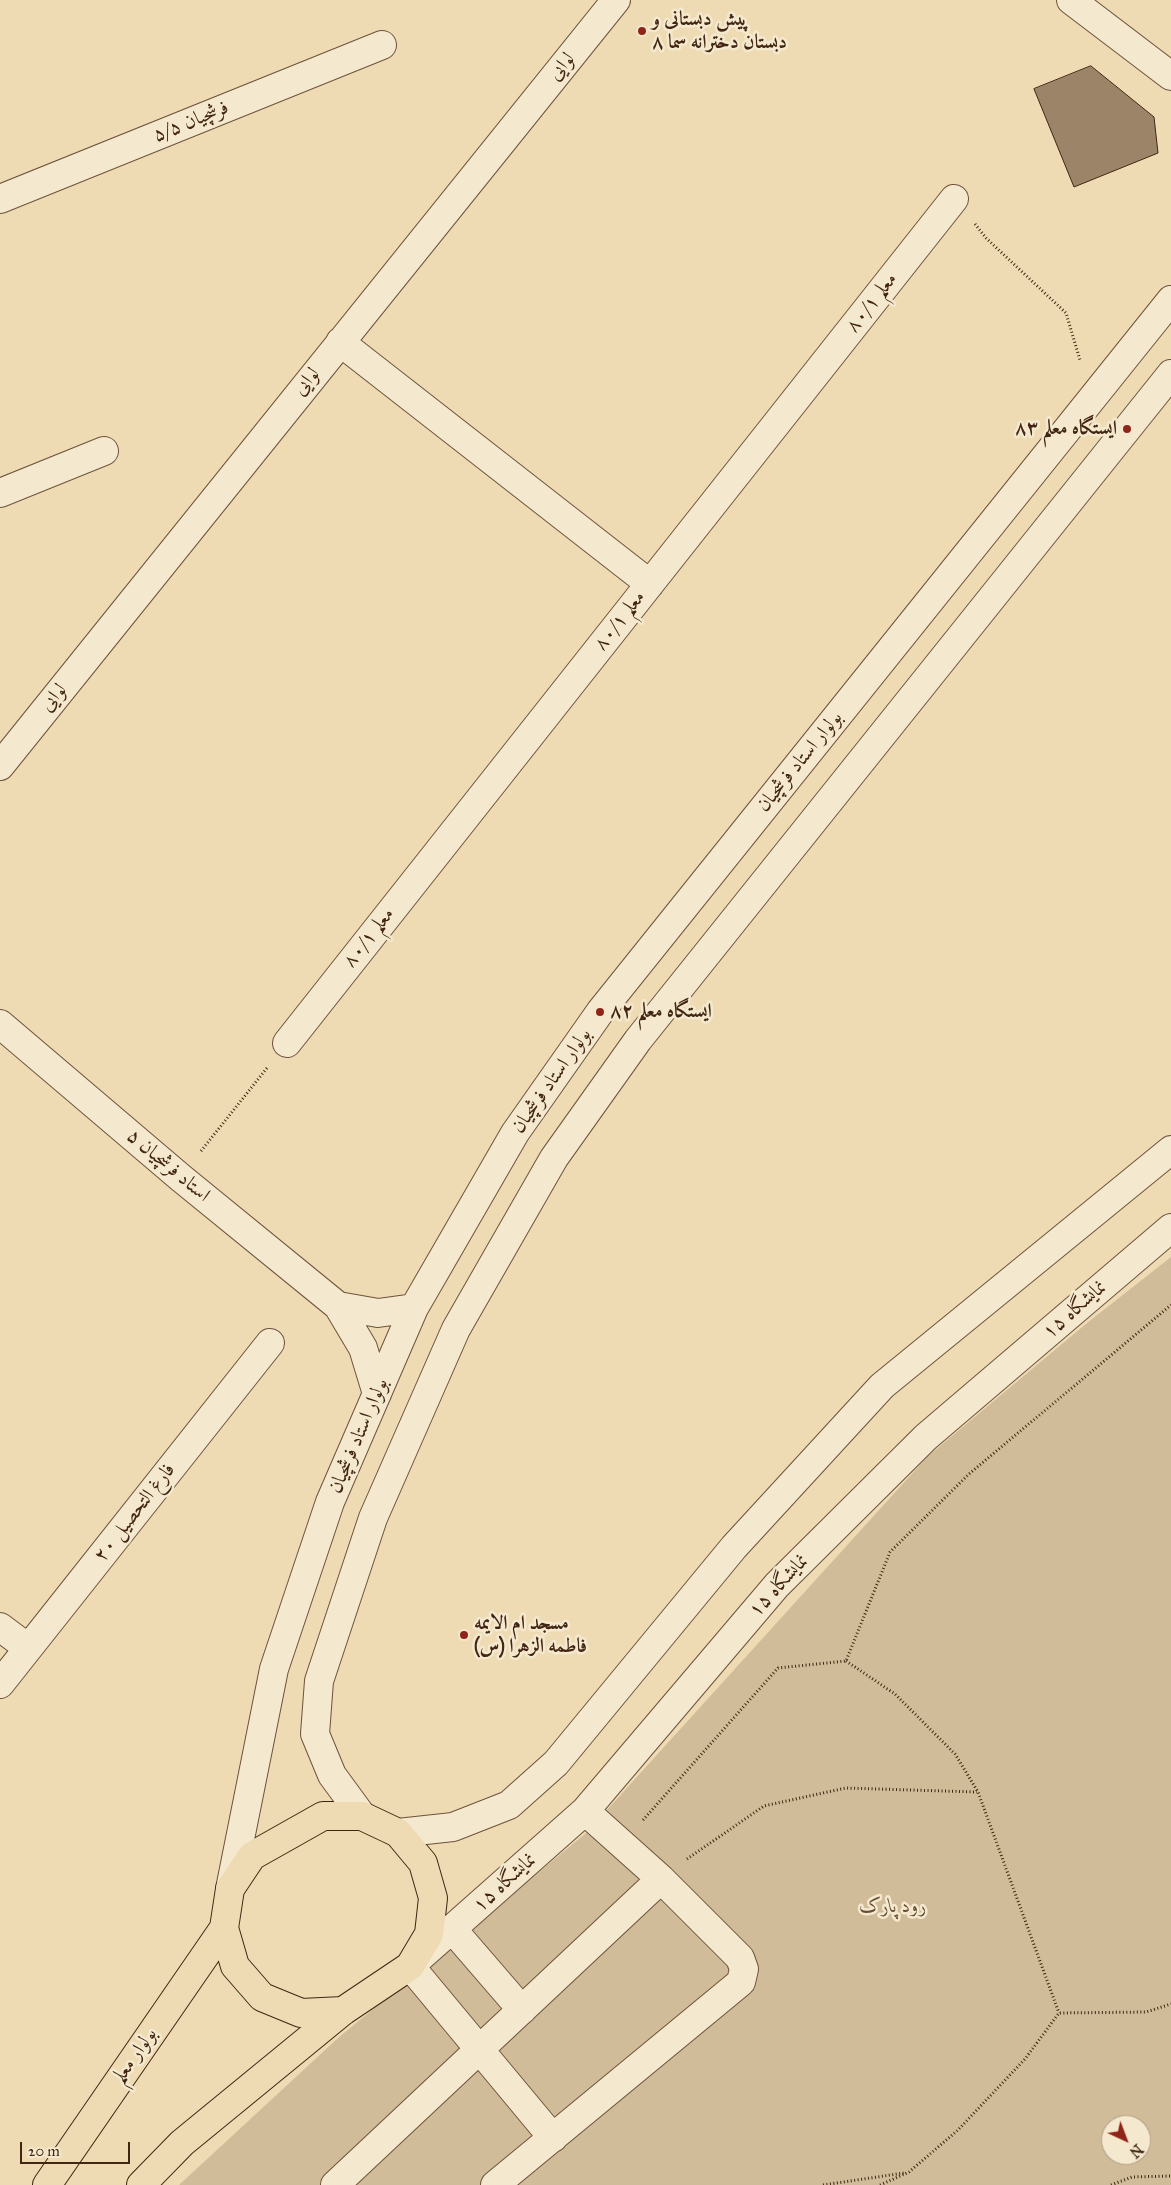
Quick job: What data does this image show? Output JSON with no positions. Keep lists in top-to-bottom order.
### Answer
{
  "streets": {
    "main road": ["بولوار معلم"],
    "street": [
      "لوایی",
      "فرشچیان ۵/۵",
      "معلم ۸۰/۱",
      "بولوار استاد فرشچیان",
      "استاد فرشچیان ۵",
      "نمایشگاه ۱۵",
      "فارغ التحصیل ۲۰"
    ]
  },
  "crossings": [
    ["بولوار استاد فرشچیان", "استاد فرشچیان ۵"]
  ],
  "parks": ["رود پارک"],
  "places": [
    "پیش دبستانی و دبستان دخترانه سما ۸",
    "ایستگاه معلم ۸۳",
    "ایستگاه معلم ۸۲",
    "مسجد ام الایمه فاطمه الزهرا (س)"
  ],
  "scale_bar": "20 m",
  "north": "bottom right"
}
